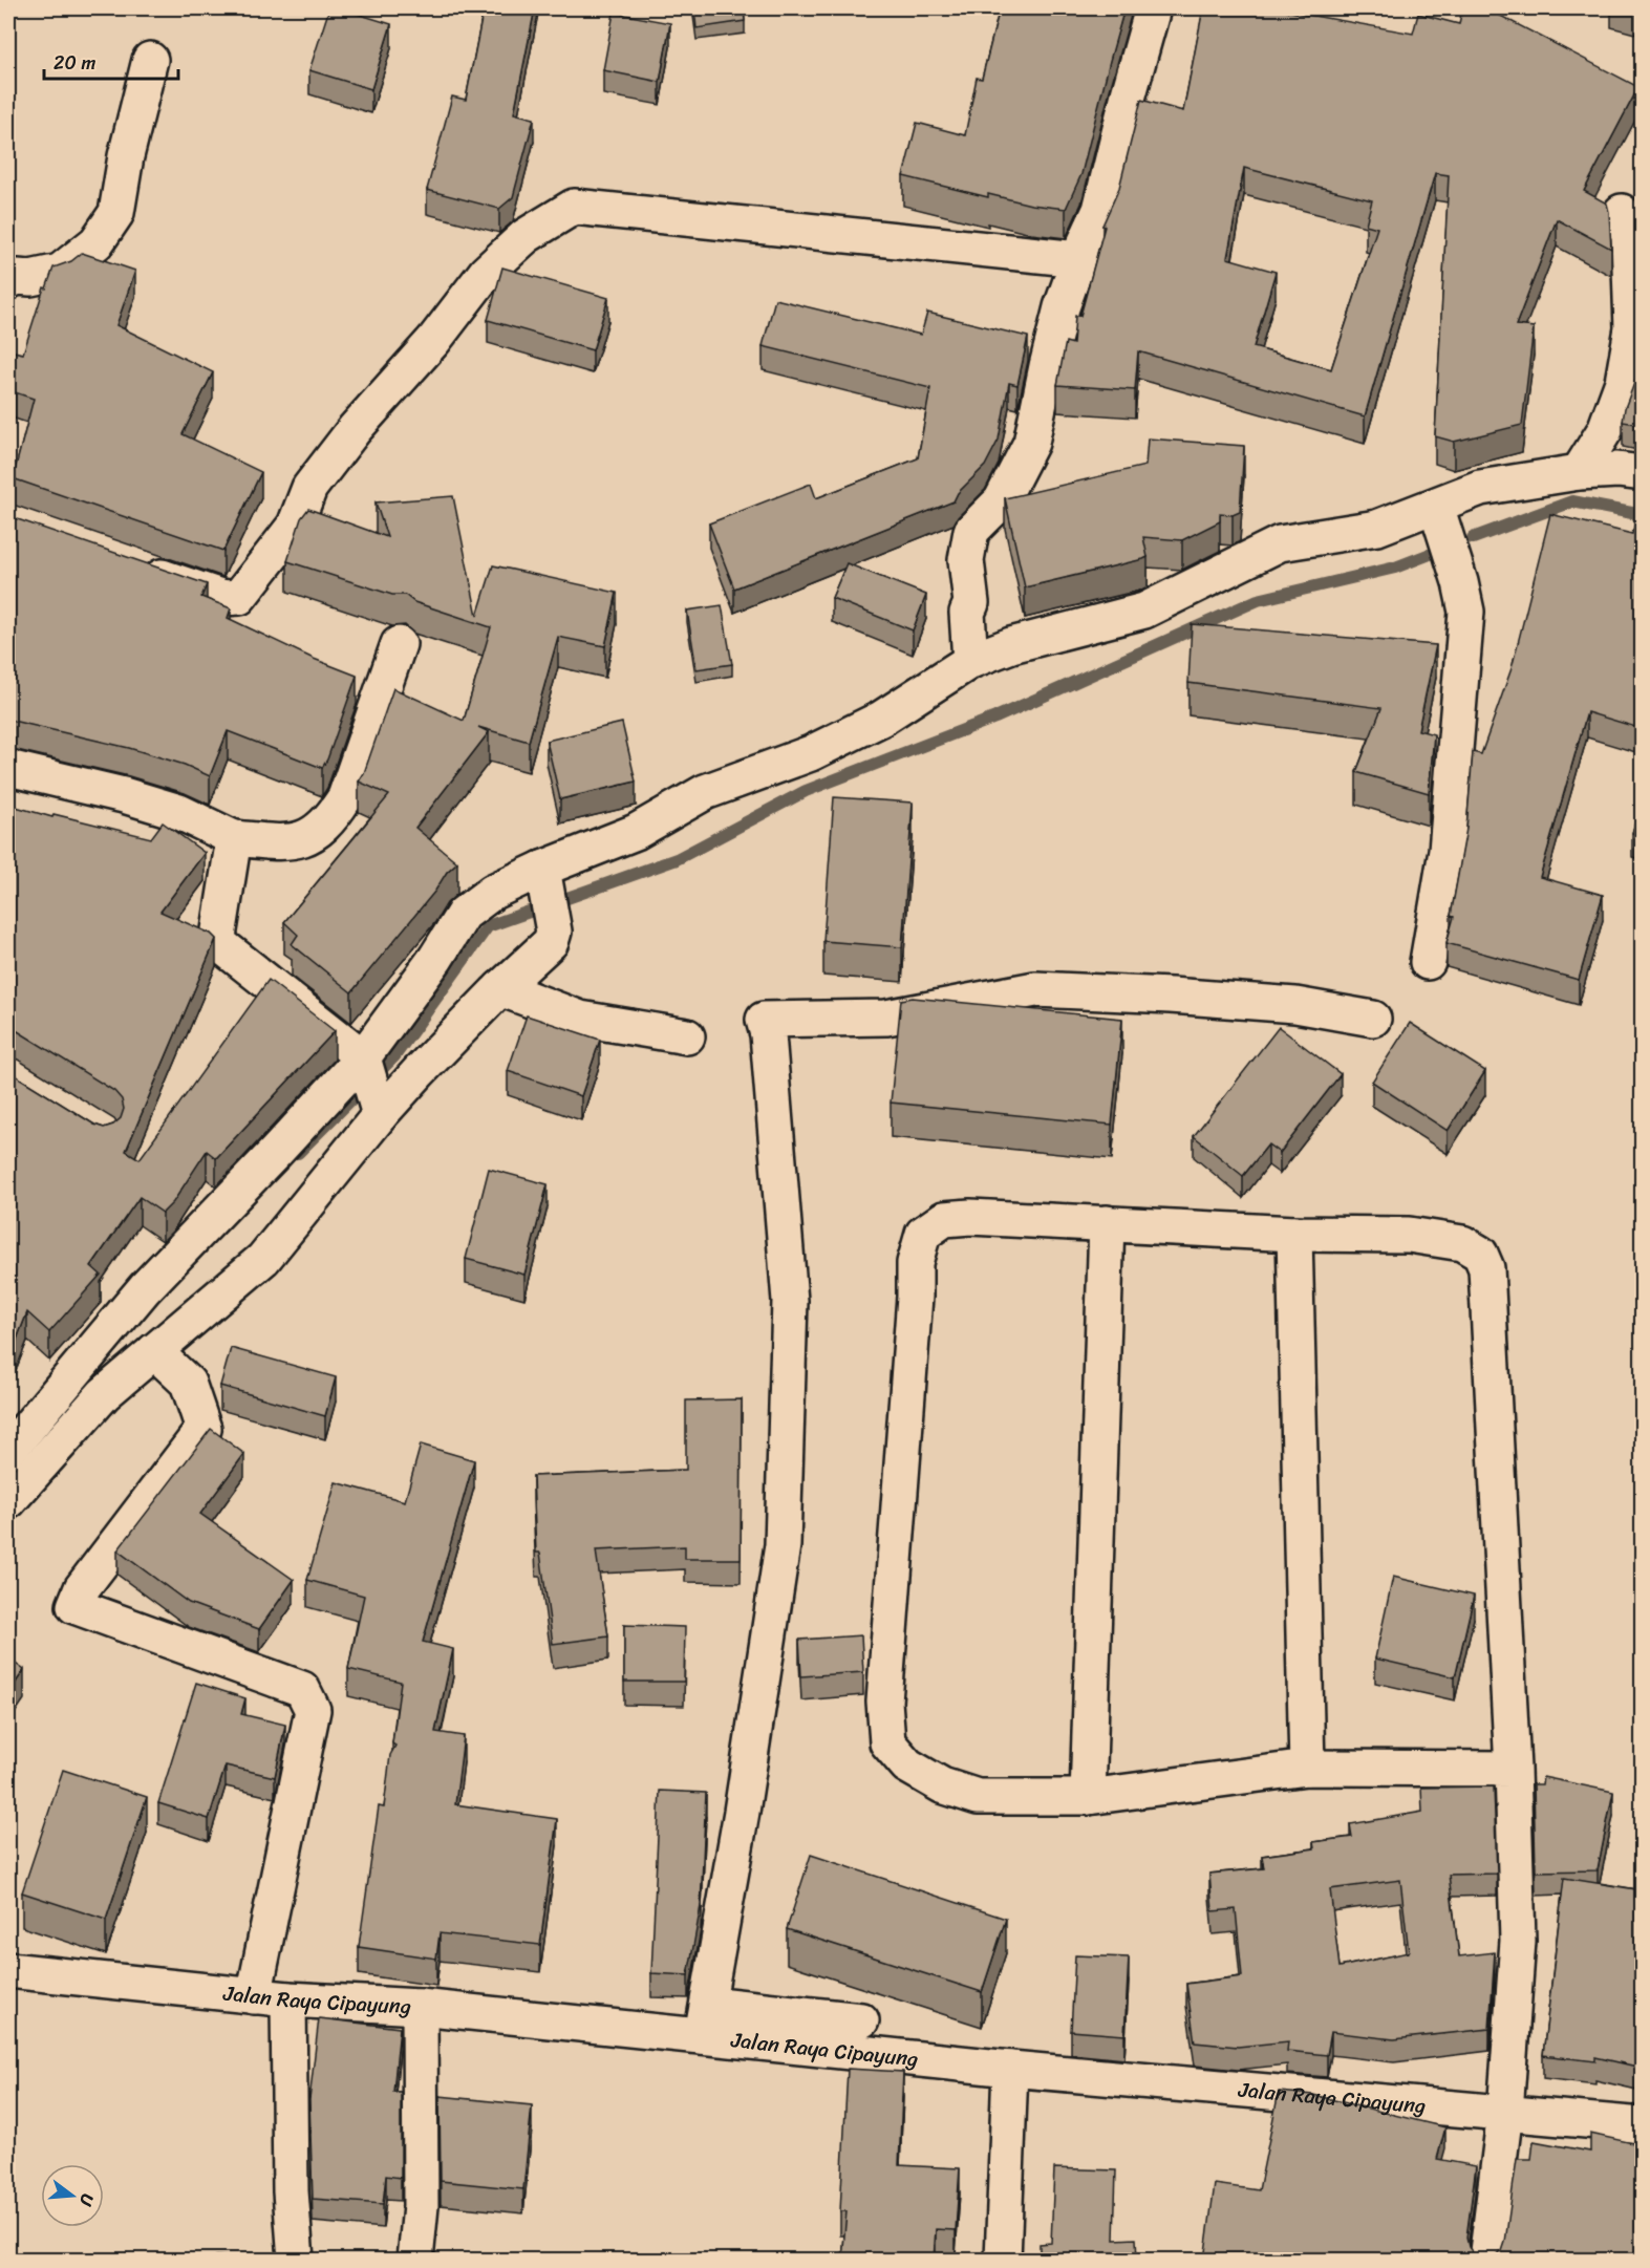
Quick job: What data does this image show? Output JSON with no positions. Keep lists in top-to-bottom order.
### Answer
{
  "streets": {
    "street": ["Jalan Raya Cipayung"]
  },
  "scale_bar": "20 m",
  "north": "right"
}
